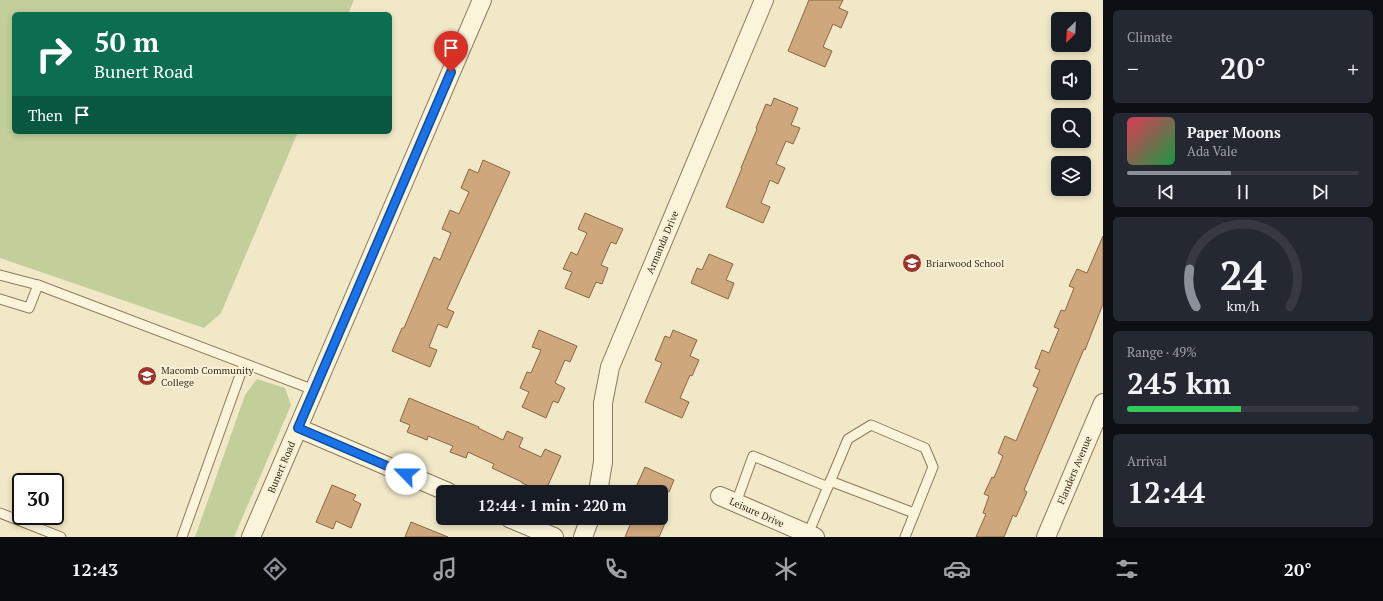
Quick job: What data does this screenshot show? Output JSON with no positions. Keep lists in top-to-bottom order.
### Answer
{
  "streets": {
    "street": [
      "Armanda Drive",
      "Bunert Road",
      "Flanders Avenue",
      "Leisure Drive"
    ]
  },
  "places": {
    "school or university": ["Briarwood School", "Macomb Community College"]
  },
  "north": "bottom left",
  "page": {
    "tile": [
      "Climate",
      ["Range · 49%", "245 km"],
      ["Arrival", "12:44"]
    ],
    "turn": ["50 m", "Bunert Road"],
    "heat": ["−", "20°", "+"],
    "then": "Then",
    "song": ["Paper Moons", "Ada Vale"],
    "limit": "30",
    "trip": "12:44 · 1 min · 220 m",
    "tabs": ["12:43", "20°"],
    "gauge": ["24", "km/h"]
  }
}
